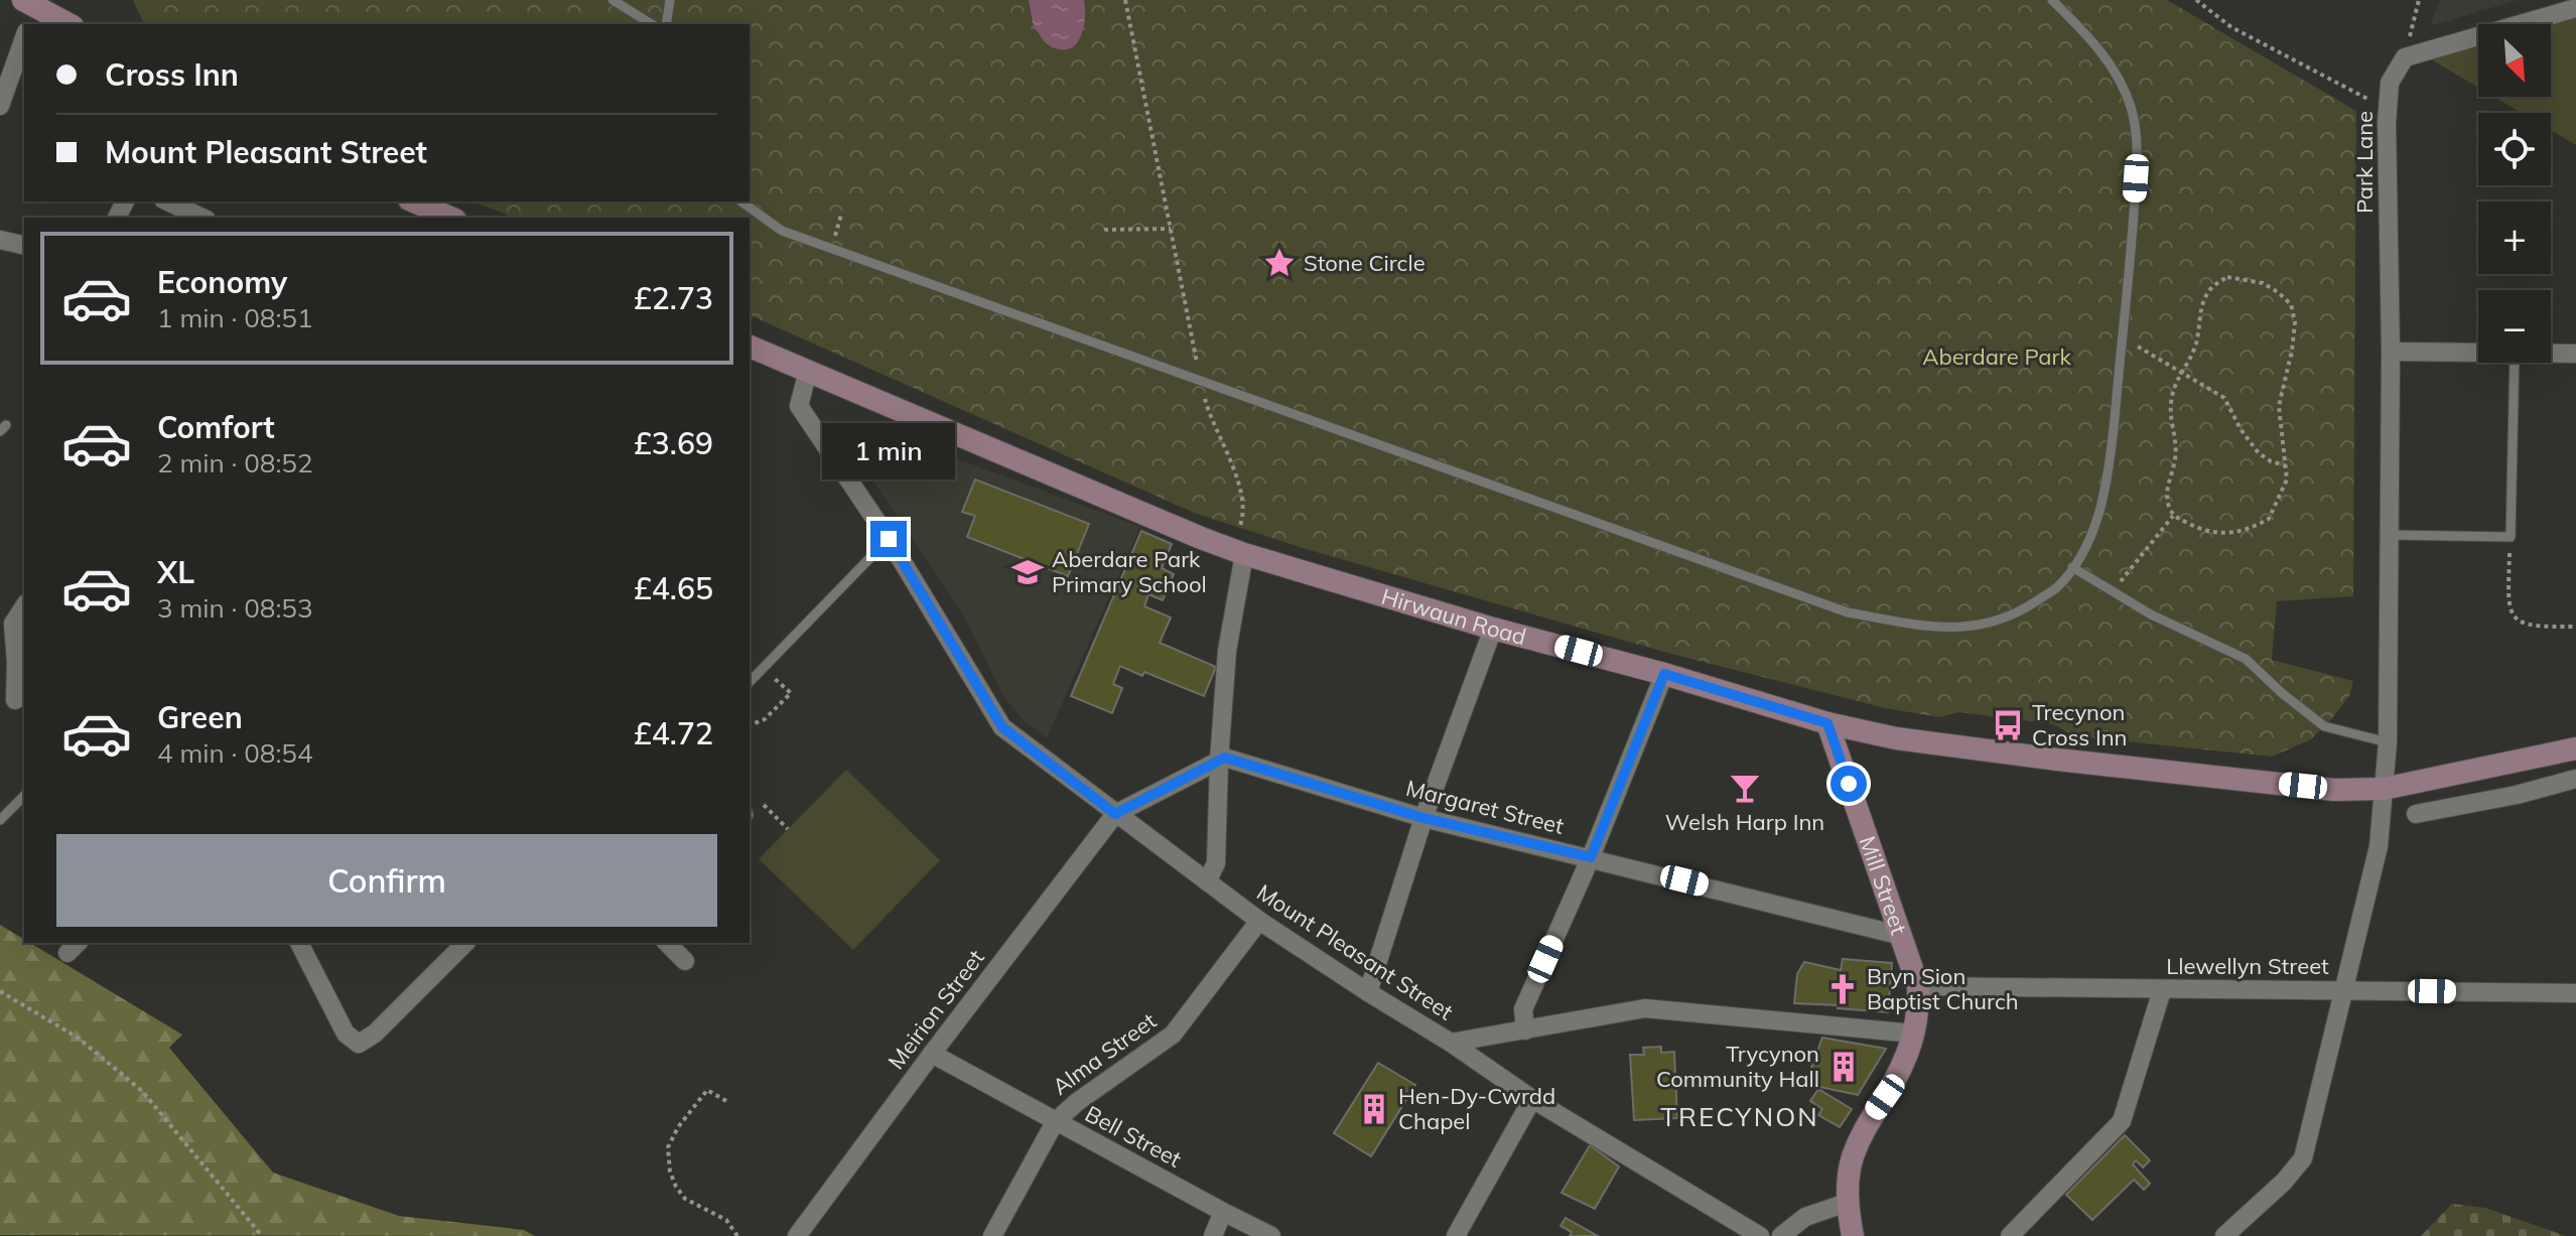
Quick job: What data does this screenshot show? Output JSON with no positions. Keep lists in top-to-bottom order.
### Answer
{
  "streets": {
    "main road": ["Hirwaun Road", "Mill Street"],
    "street": [
      "Park Lane",
      "Margaret Street",
      "Mount Pleasant Street",
      "Llewellyn Street",
      "Meirion Street",
      "Alma Street",
      "Bell Street"
    ]
  },
  "crossings": [
    ["Park Lane", "Hirwaun Road"],
    ["Park Lane", "Llewellyn Street"],
    ["Hirwaun Road", "Mill Street"],
    ["Hirwaun Road", "Mount Pleasant Street"],
    ["Margaret Street", "Mill Street"],
    ["Mill Street", "Mount Pleasant Street"],
    ["Mill Street", "Llewellyn Street"],
    ["Mount Pleasant Street", "Meirion Street"],
    ["Mount Pleasant Street", "Alma Street"],
    ["Meirion Street", "Bell Street"],
    ["Alma Street", "Bell Street"]
  ],
  "districts": ["TRECYNON"],
  "parks": ["Aberdare Park"],
  "places": {
    "place": ["Stone Circle"],
    "school or university": ["Aberdare Park Primary School"],
    "bus stop": ["Trecynon Cross Inn"],
    "bar": ["Welsh Harp Inn"],
    "church": ["Bryn Sion Baptist Church"],
    "building": ["Trycynon Community Hall", "Hen-Dy-Cwrdd Chapel"]
  },
  "north": "bottom right",
  "page": {
    "map_buttons": ["+", "−"],
    "banner": ["Cross Inn", "Mount Pleasant Street"],
    "list": [
      {
        "name": "Economy",
        "note": "1 min · 08:51",
        "value": "£2.73"
      },
      {
        "name": "Comfort",
        "note": "2 min · 08:52",
        "value": "£3.69"
      },
      {
        "name": "XL",
        "note": "3 min · 08:53",
        "value": "£4.65"
      },
      {
        "name": "Green",
        "note": "4 min · 08:54",
        "value": "£4.72"
      }
    ],
    "bubble": "1 min",
    "buttons": "Confirm"
  }
}
